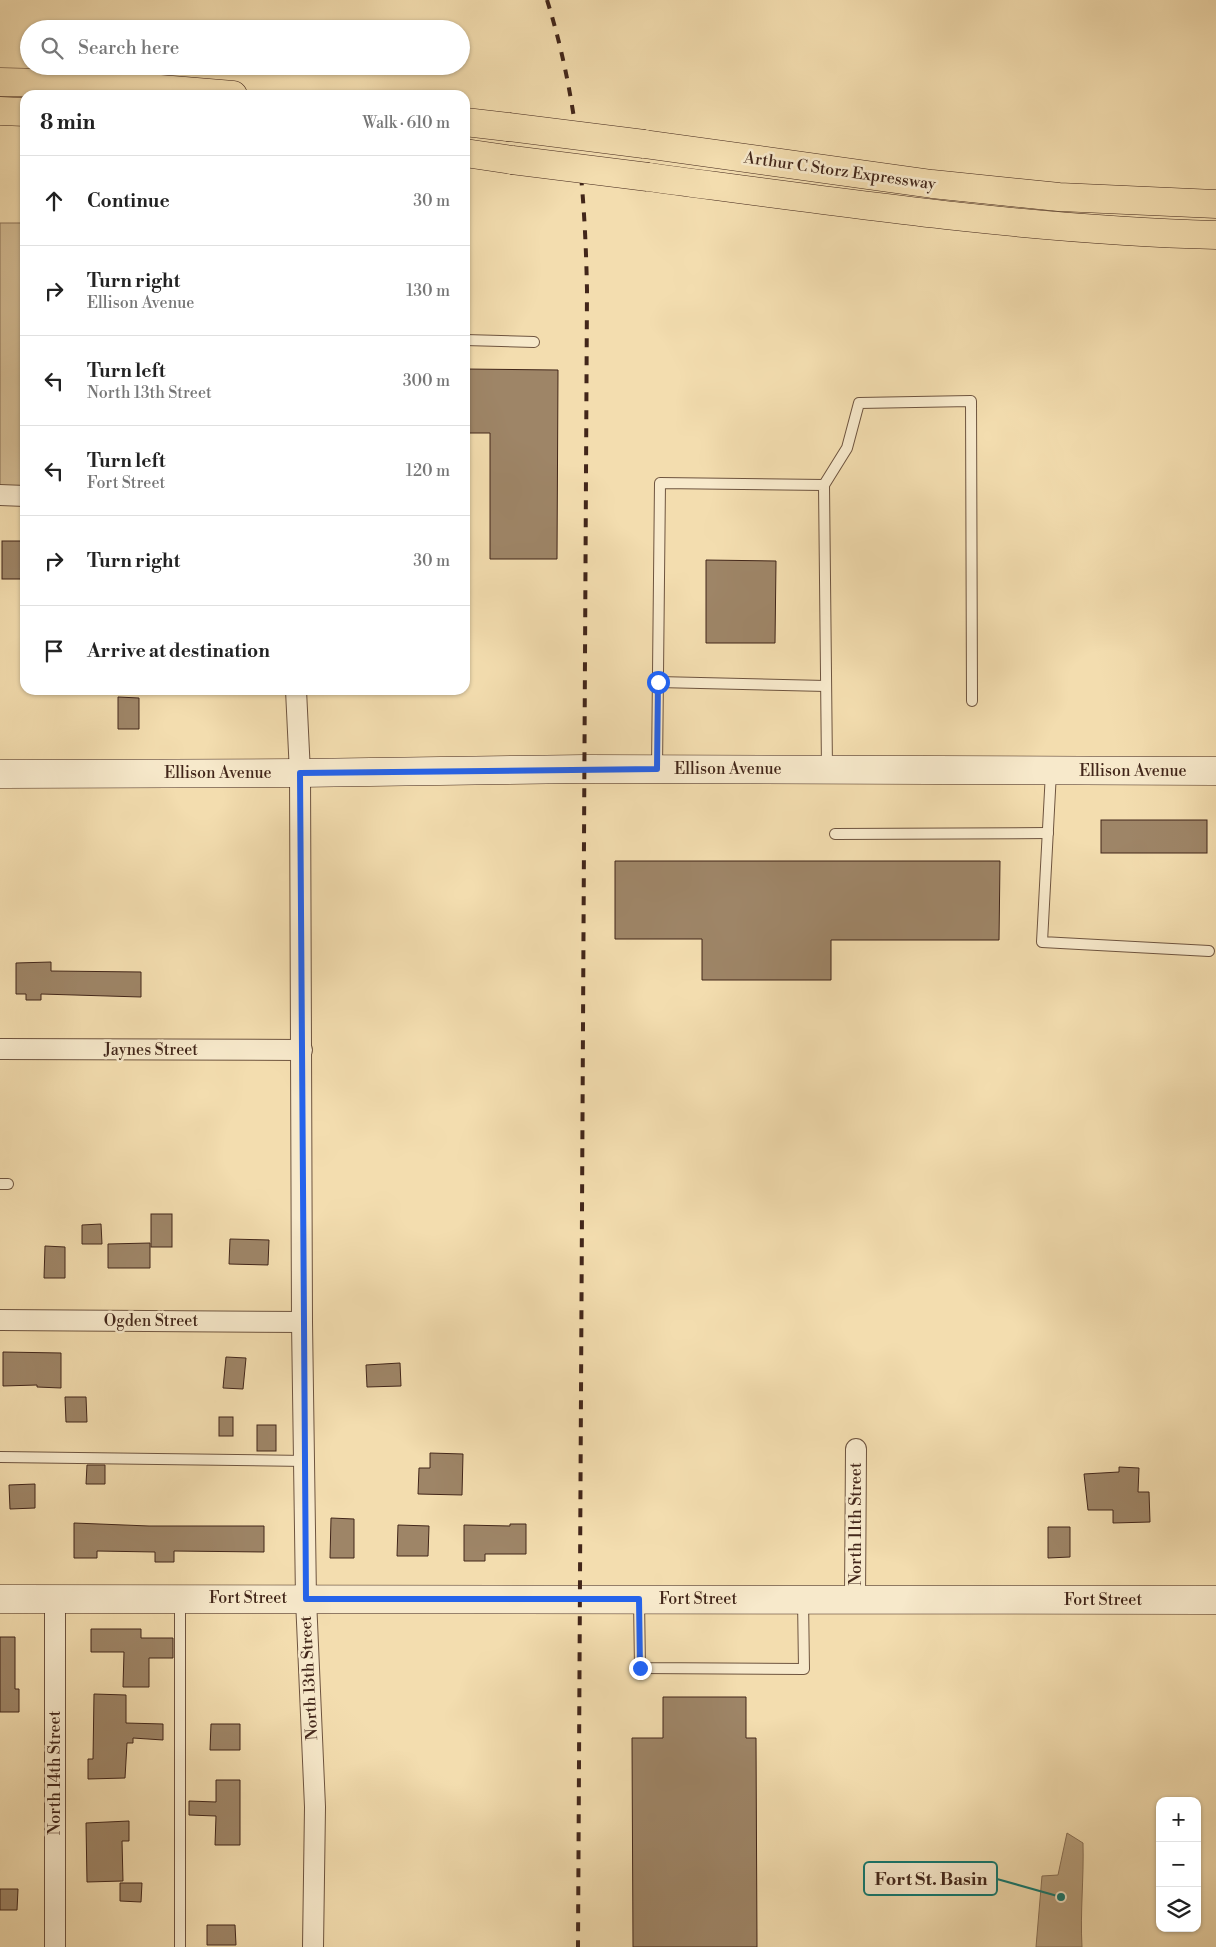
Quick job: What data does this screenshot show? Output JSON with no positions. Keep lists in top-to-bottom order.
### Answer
{
  "streets": {
    "highway": ["Arthur C Storz Expressway"],
    "street": [
      "Ellison Avenue",
      "Jaynes Street",
      "Ogden Street",
      "North 11th Street",
      "Fort Street",
      "North 13th Street",
      "North 14th Street"
    ]
  },
  "crossings": [
    ["Ellison Avenue", "North 13th Street"],
    ["Jaynes Street", "North 13th Street"],
    ["Ogden Street", "North 13th Street"],
    ["North 11th Street", "Fort Street"],
    ["Fort Street", "North 13th Street"],
    ["Fort Street", "North 14th Street"]
  ],
  "places": ["Fort St. Basin"],
  "page": {
    "search": "Search here",
    "heading": ["8 min", "Walk · 610 m"],
    "list": [
      ["Continue", "30 m"],
      ["Turn right", "Ellison Avenue", "130 m"],
      ["Turn left", "North 13th Street", "300 m"],
      ["Turn left", "Fort Street", "120 m"],
      ["Turn right", "30 m"],
      "Arrive at destination"
    ],
    "map_buttons": ["+", "−"]
  }
}
